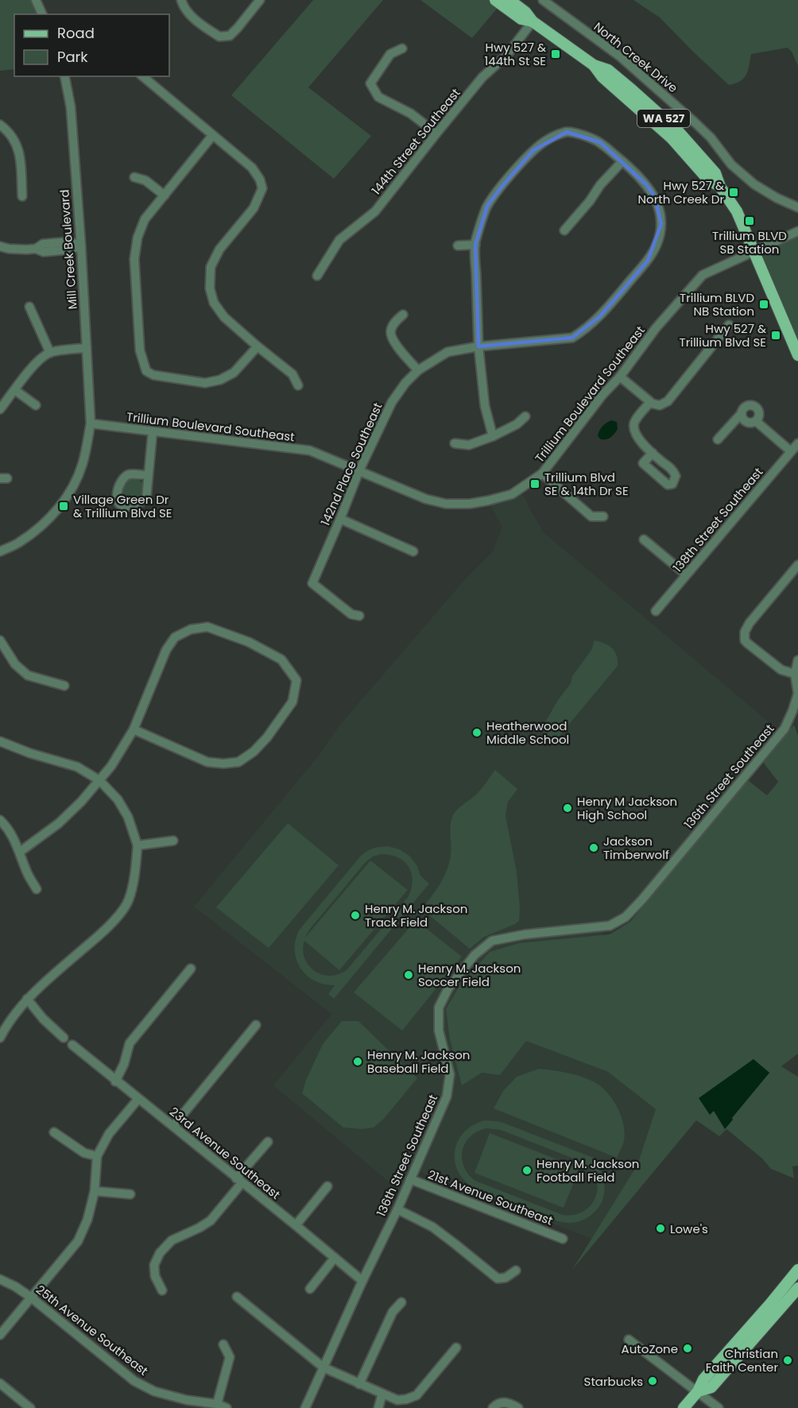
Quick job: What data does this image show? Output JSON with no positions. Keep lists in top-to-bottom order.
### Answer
{
  "streets": {
    "main road": ["WA 527"],
    "street": [
      "North Creek Drive",
      "144th Street Southeast",
      "Mill Creek Boulevard",
      "Trillium Boulevard Southeast",
      "142nd Place Southeast",
      "138th Street Southeast",
      "136th Street Southeast",
      "23rd Avenue Southeast",
      "21st Avenue Southeast",
      "25th Avenue Southeast"
    ]
  },
  "crossings": [
    ["WA 527", "144th Street Southeast"],
    ["WA 527", "Trillium Boulevard Southeast"],
    ["Mill Creek Boulevard", "Trillium Boulevard Southeast"],
    ["Trillium Boulevard Southeast", "142nd Place Southeast"],
    ["136th Street Southeast", "23rd Avenue Southeast"],
    ["136th Street Southeast", "21st Avenue Southeast"]
  ],
  "places": {
    "transit": [
      "Hwy 527 & 144th St SE",
      "Hwy 527 & North Creek Dr",
      "Trillium BLVD SB Station",
      "Trillium BLVD NB Station",
      "Hwy 527 & Trillium Blvd SE",
      "Trillium Blvd SE & 14th Dr SE",
      "Village Green Dr & Trillium Blvd SE"
    ],
    "other": [
      "Heatherwood Middle School",
      "Henry M Jackson High School",
      "Jackson Timberwolf",
      "Henry M. Jackson Track Field",
      "Henry M. Jackson Soccer Field",
      "Henry M. Jackson Baseball Field",
      "Henry M. Jackson Football Field",
      "Lowe's",
      "AutoZone",
      "Christian Faith Center",
      "Starbucks"
    ]
  },
  "legend": ["Road", "Park"]
}
